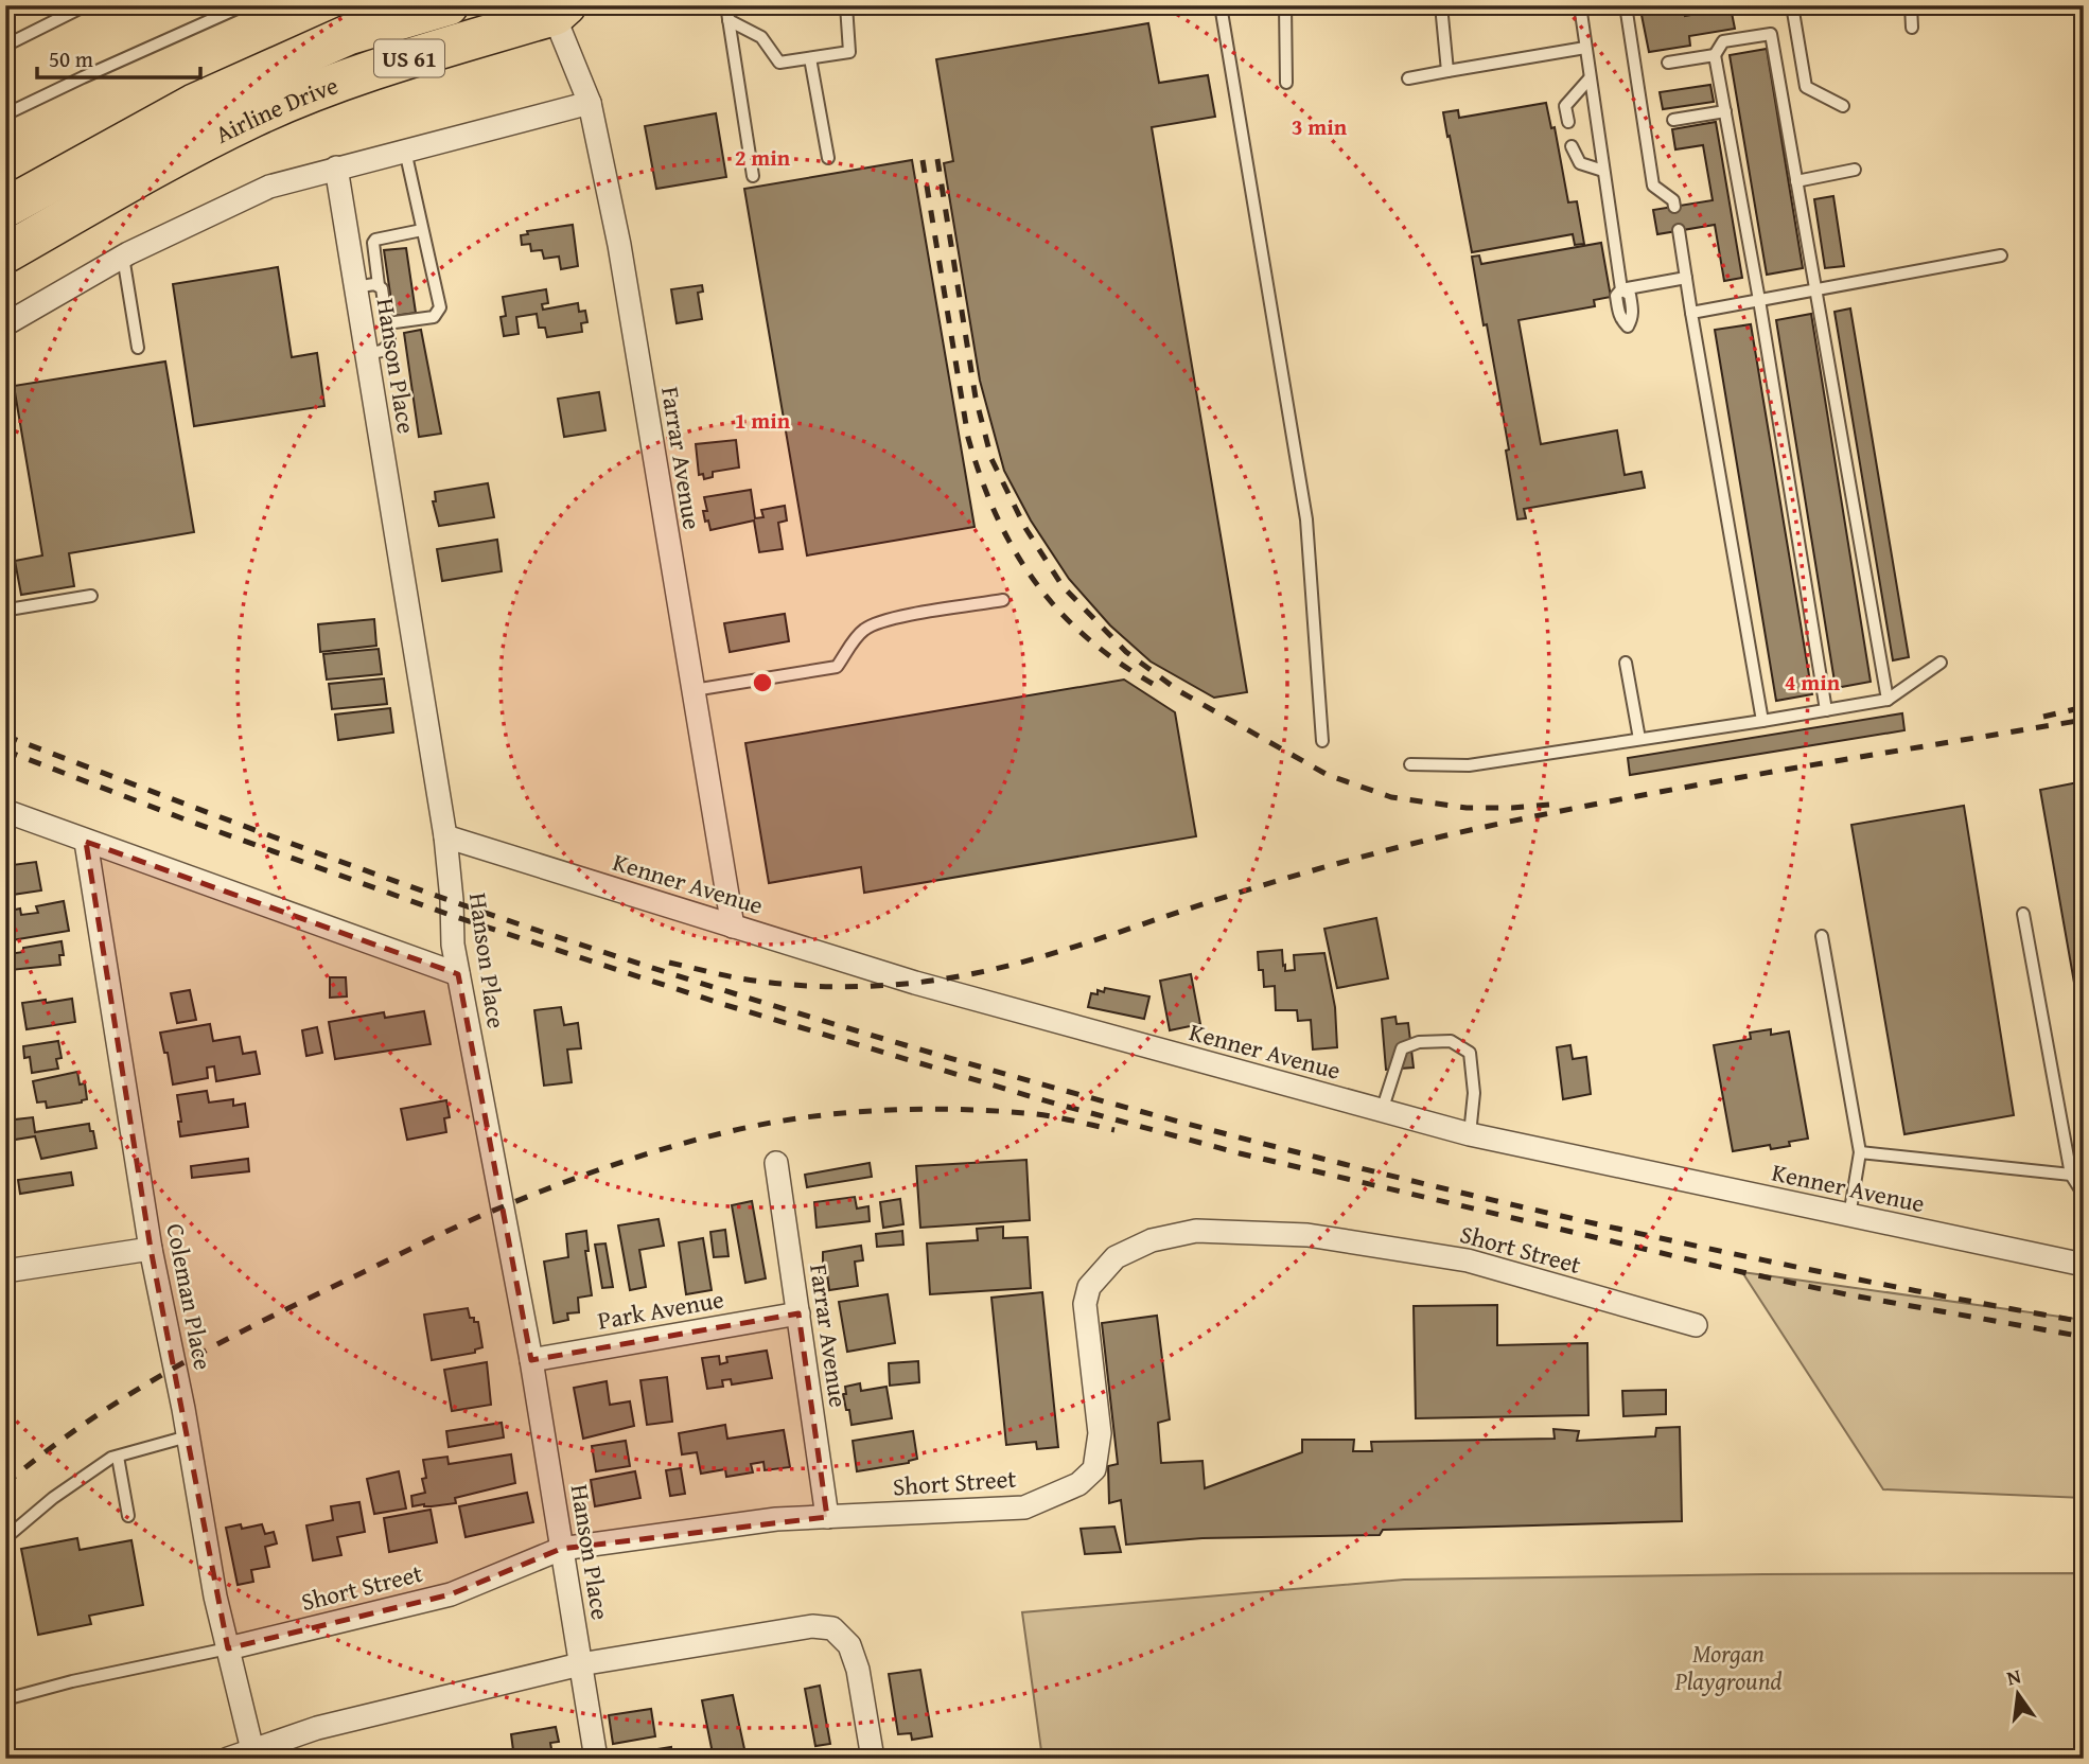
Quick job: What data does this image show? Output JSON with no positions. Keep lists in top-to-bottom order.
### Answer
{
  "streets": {
    "highway": ["US 61", "Airline Drive"],
    "street": [
      "Hanson Place",
      "Farrar Avenue",
      "Kenner Avenue",
      "Short Street",
      "Coleman Place",
      "Park Avenue"
    ]
  },
  "crossings": [
    ["Airline Drive", "Farrar Avenue"],
    ["Hanson Place", "Kenner Avenue"],
    ["Hanson Place", "Short Street"],
    ["Hanson Place", "Park Avenue"],
    ["Farrar Avenue", "Kenner Avenue"],
    ["Farrar Avenue", "Short Street"],
    ["Farrar Avenue", "Park Avenue"],
    ["Short Street", "Coleman Place"]
  ],
  "parks": ["Morgan Playground"],
  "scale_bar": "50 m",
  "north": "top",
  "rings": [
    "3 min",
    "2 min",
    "1 min",
    "4 min"
  ]
}
